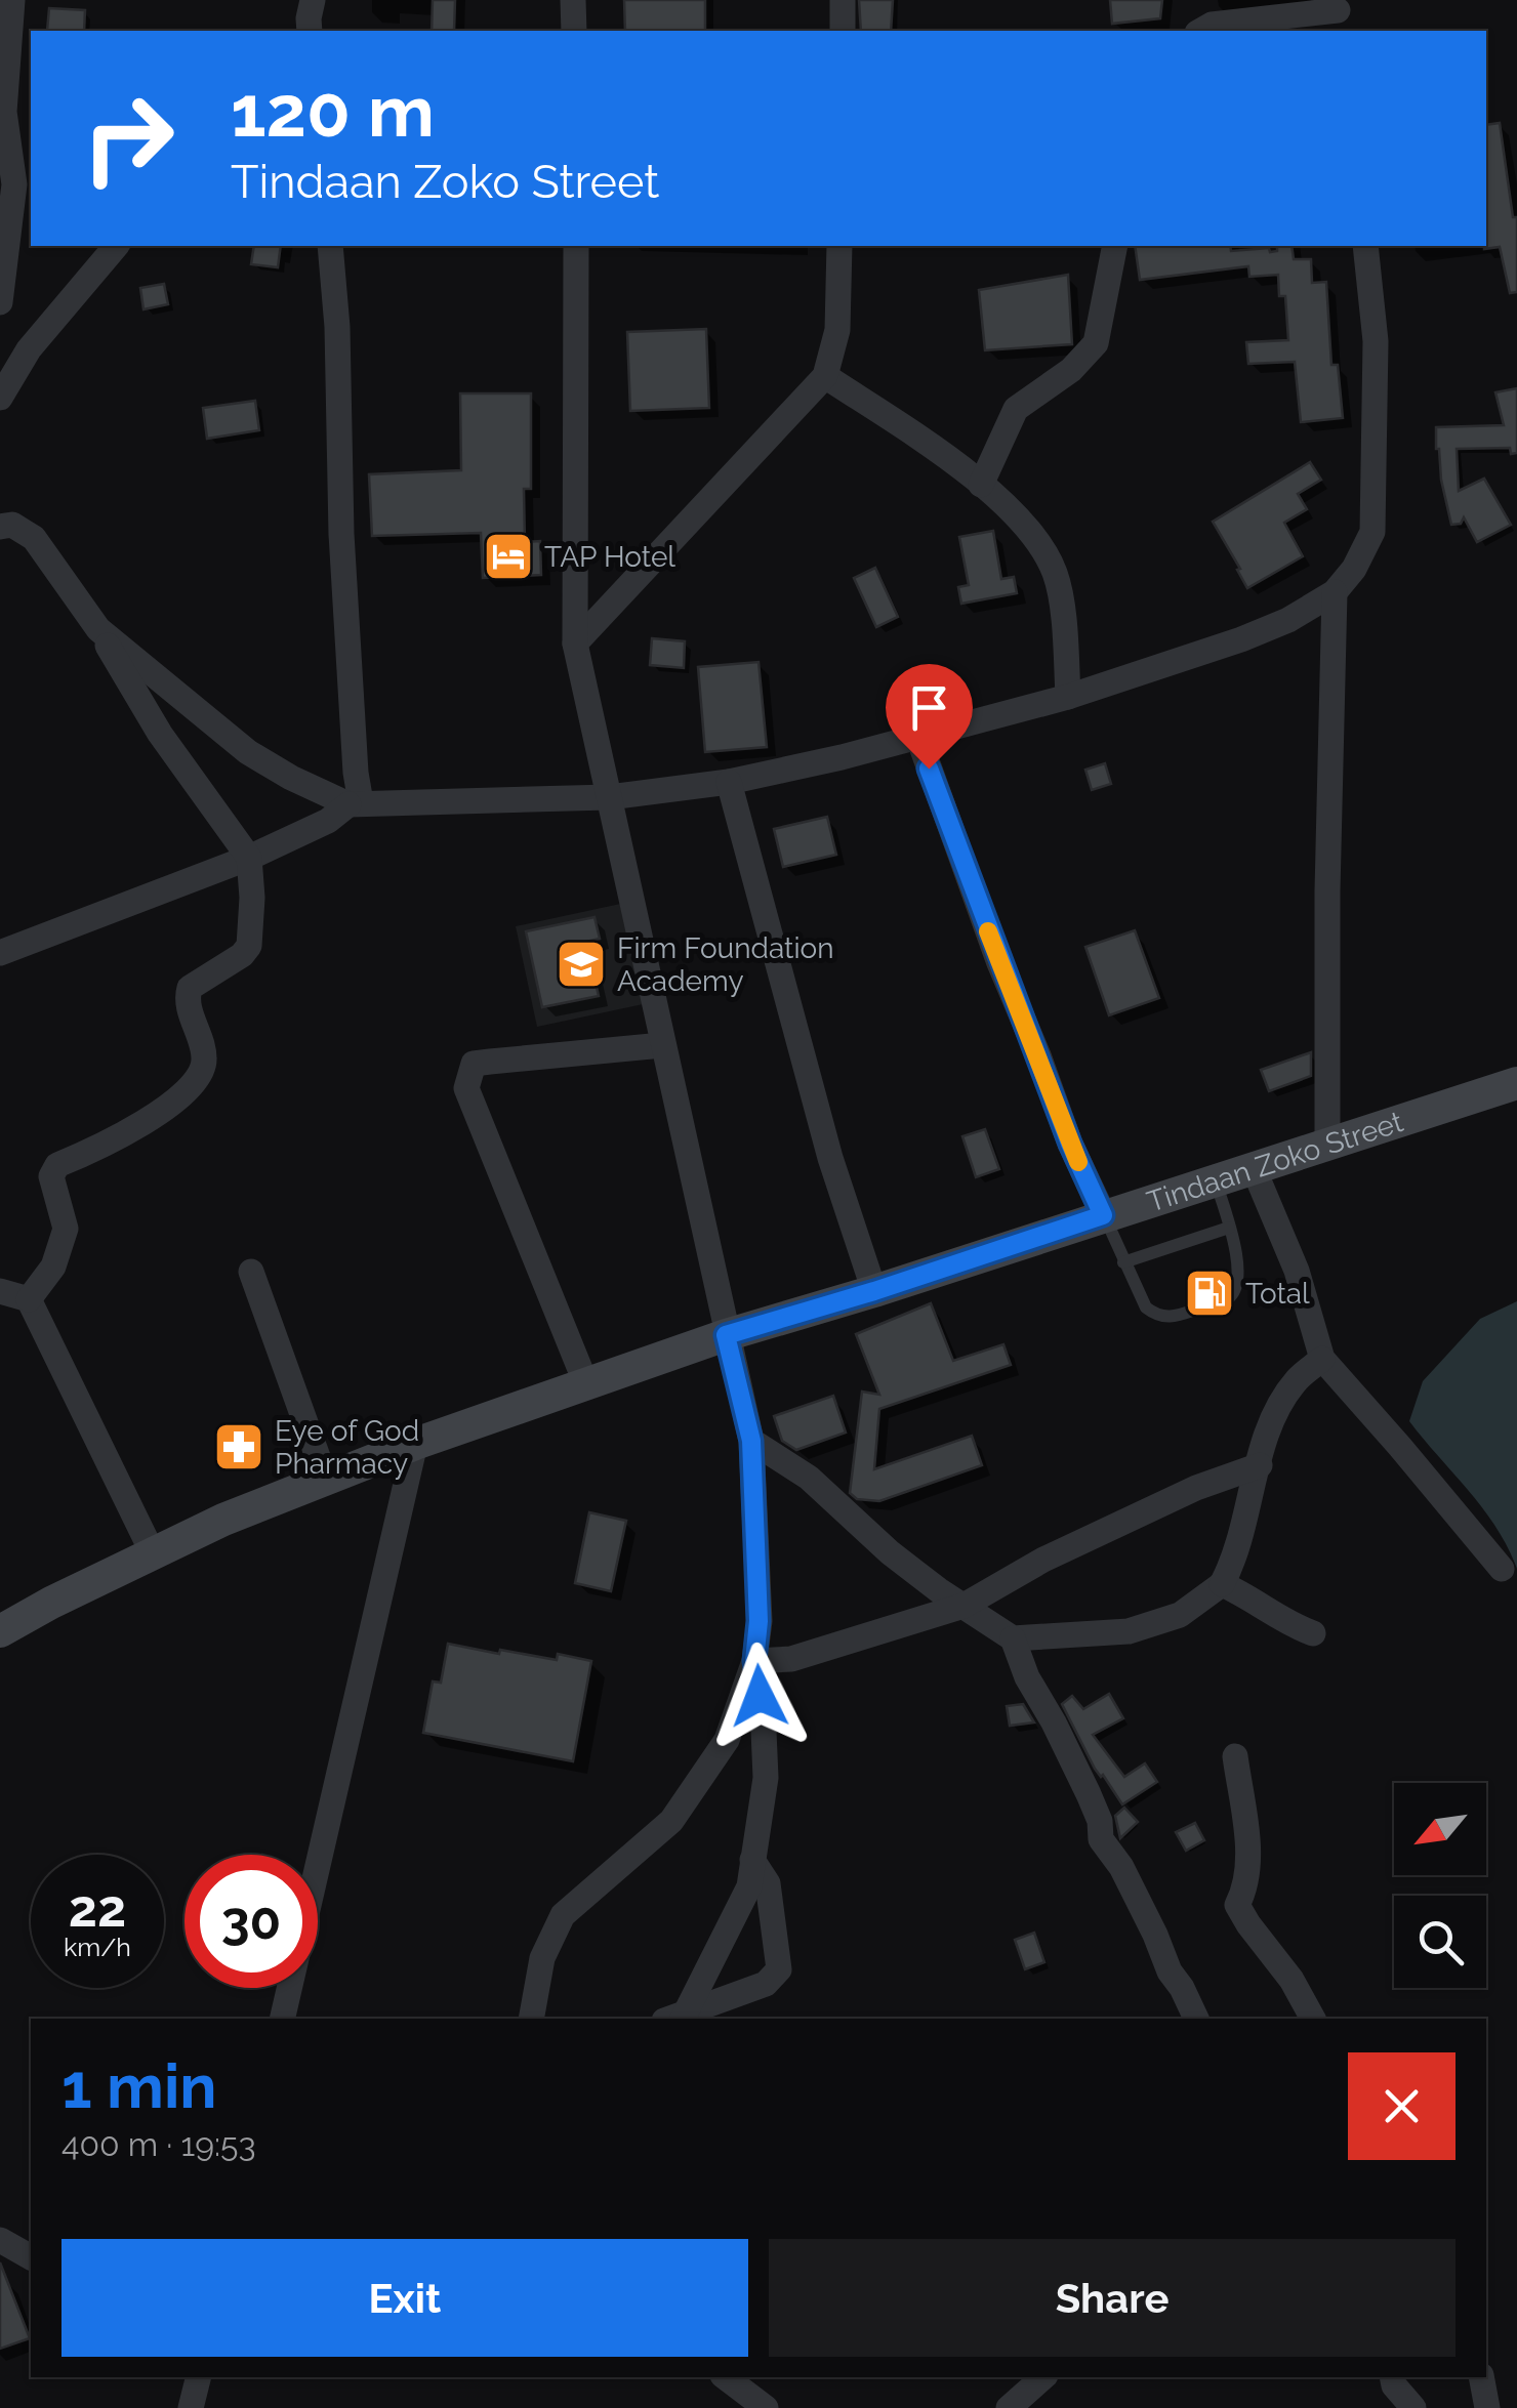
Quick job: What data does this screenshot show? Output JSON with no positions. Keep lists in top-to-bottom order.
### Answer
{
  "streets": {
    "main road": ["Tindaan Zoko Street"]
  },
  "places": {
    "hotel": ["TAP Hotel"],
    "school or university": ["Firm Foundation Academy"],
    "fuel station": ["Total"],
    "pharmacy": ["Eye of God Pharmacy"]
  },
  "north": "bottom left",
  "page": {
    "turn": ["120 m", "Tindaan Zoko Street"],
    "speed": "22 km/h",
    "limit": "30",
    "heading": ["1 min", "400 m · 19:53"],
    "buttons": ["Exit", "Share"]
  }
}
